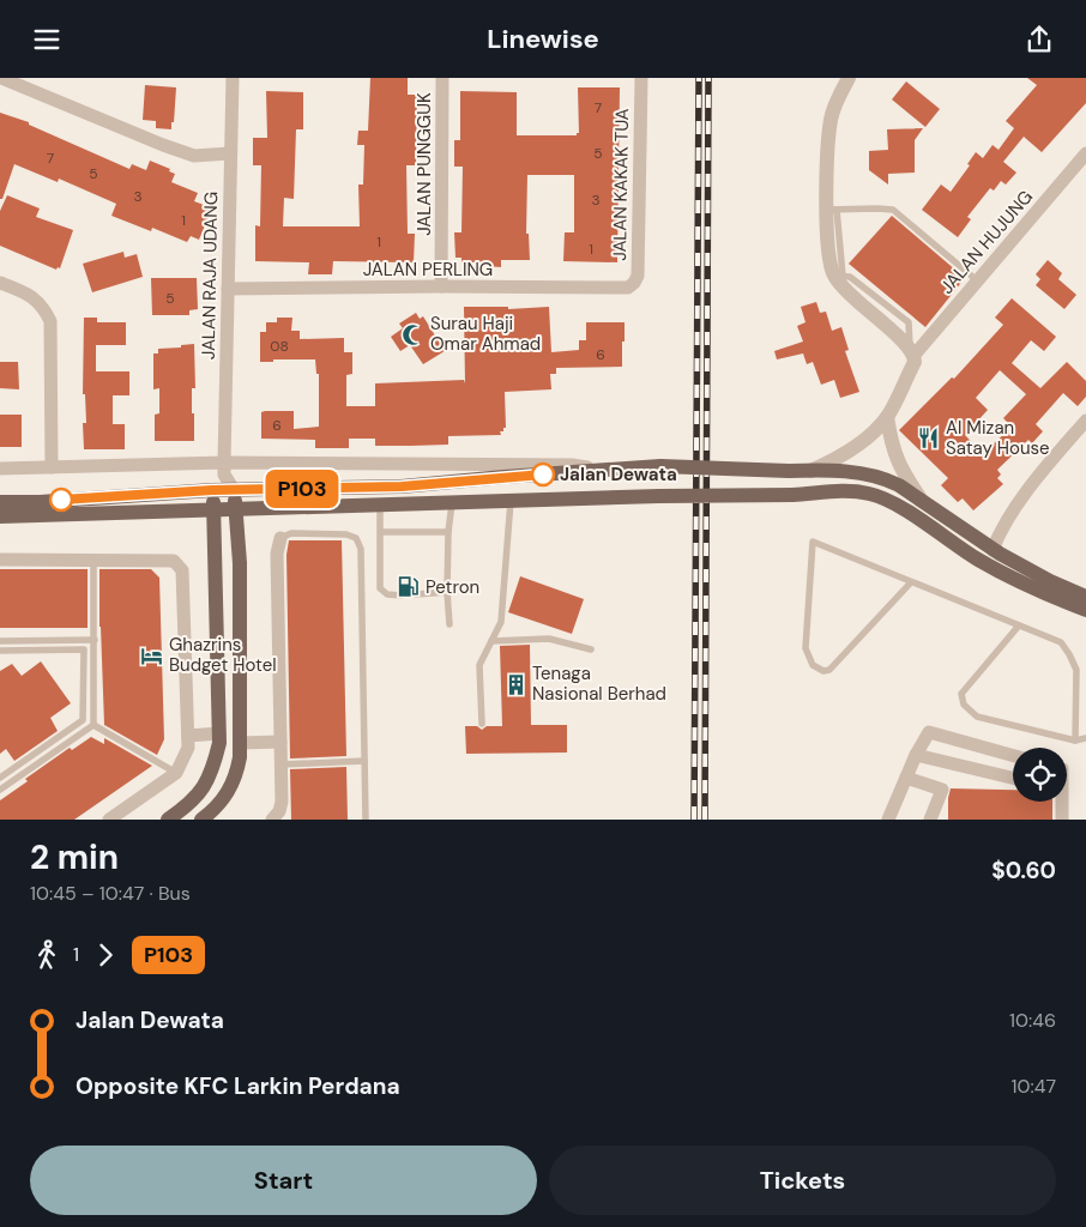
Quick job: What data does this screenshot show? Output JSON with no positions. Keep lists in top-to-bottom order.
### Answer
{
  "streets": {
    "street": [
      "JALAN PUNGGUK",
      "JALAN KAKAK TUA",
      "JALAN HUJUNG",
      "JALAN PERLING",
      "JALAN RAJA UDANG"
    ]
  },
  "crossings": [
    ["JALAN PUNGGUK", "JALAN PERLING"],
    ["JALAN KAKAK TUA", "JALAN PERLING"],
    ["JALAN PERLING", "JALAN RAJA UDANG"]
  ],
  "places": {
    "mosque": ["Surau Haji Omar Ahmad"],
    "restaurant": ["Al Mizan Satay House"],
    "other": ["Jalan Dewata"],
    "fuel station": ["Petron"],
    "hotel": ["Ghazrins Budget Hotel"],
    "building": ["Tenaga Nasional Berhad"]
  },
  "lines": ["bus line P103"],
  "house_numbers": [
    "7",
    "5",
    "7",
    "5",
    "3",
    "3",
    "1",
    "1",
    "1",
    "5",
    "08",
    "6",
    "6"
  ],
  "page": {
    "header": "Linewise",
    "on_map": "P103",
    "heading": ["2 min", "10:45 – 10:47 · Bus", "$0.60"],
    "legs": ["1", "P103"],
    "list": [
      {
        "name": "Jalan Dewata",
        "value": "10:46"
      },
      {
        "name": "Opposite KFC Larkin Perdana",
        "value": "10:47"
      }
    ],
    "buttons": ["Start", "Tickets"]
  }
}
